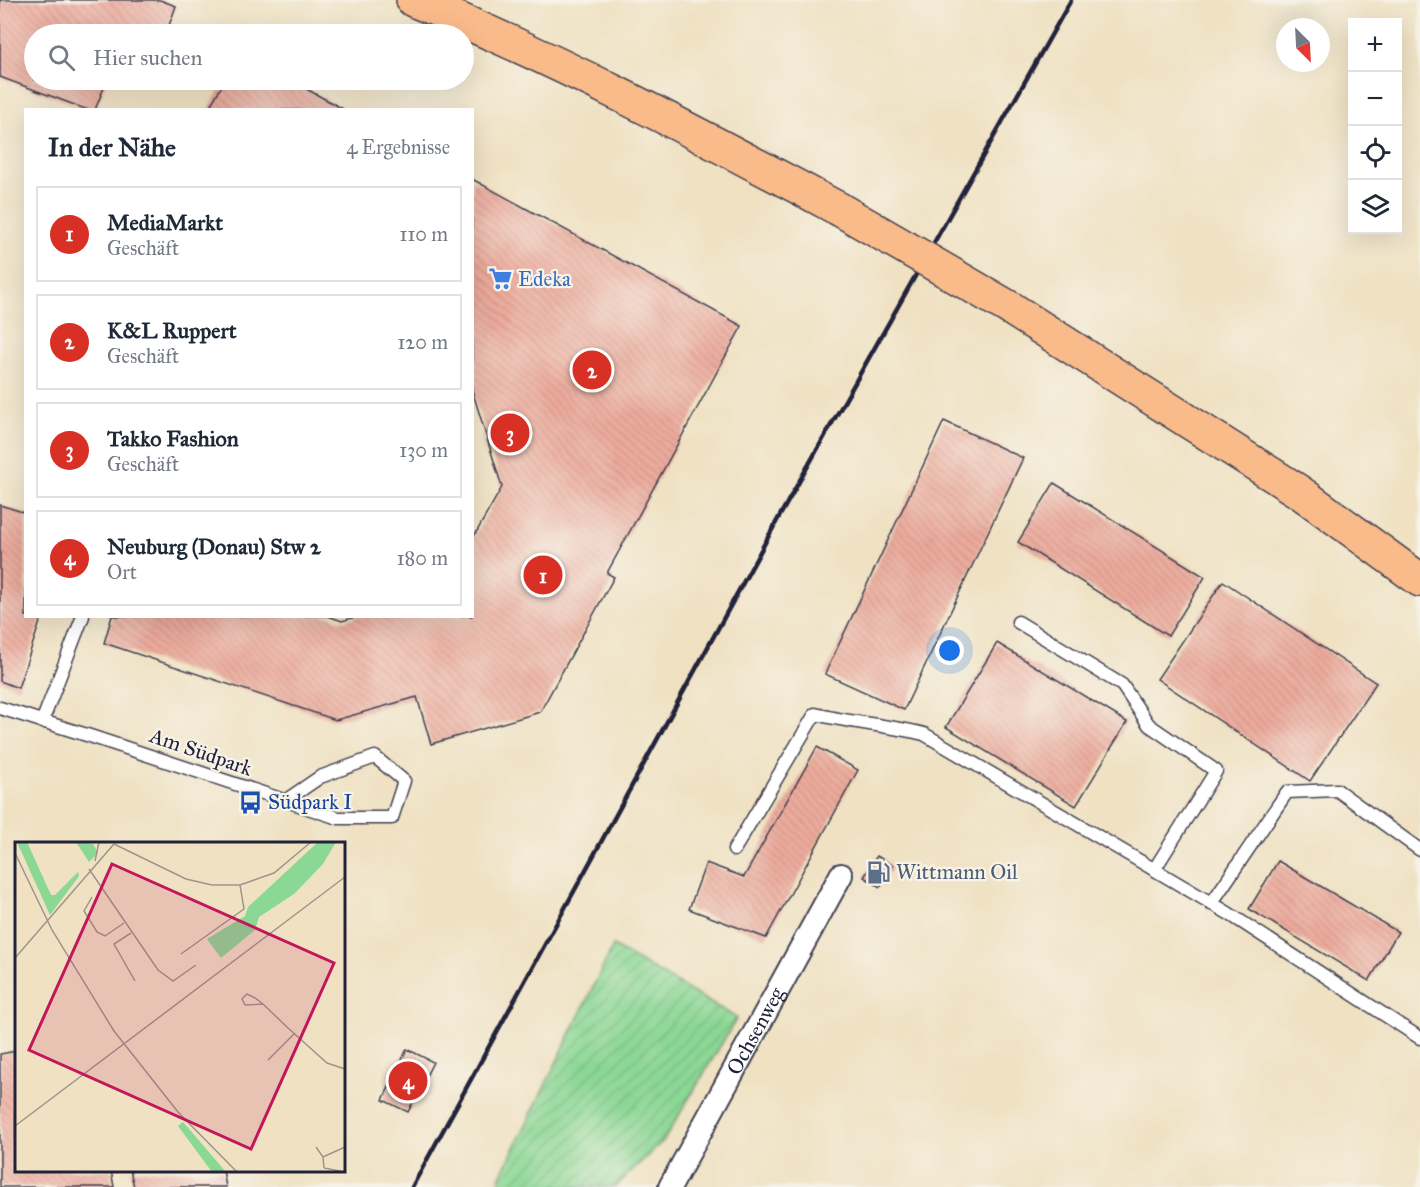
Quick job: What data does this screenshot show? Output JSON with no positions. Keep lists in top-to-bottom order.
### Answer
{
  "streets": {
    "street": ["Ochsenweg"],
    "lane": ["Am Südpark"]
  },
  "places": {
    "supermarket": ["Edeka"],
    "bus stop": ["Südpark I"],
    "fuel station": ["Wittmann Oil"]
  },
  "north": "bottom right",
  "page": {
    "map_buttons": ["+", "−"],
    "search": "Hier suchen",
    "heading": ["In der Nähe", "4 Ergebnisse"],
    "list": [
      {
        "mark": "1",
        "name": "MediaMarkt",
        "note": "Geschäft",
        "value": "110 m"
      },
      {
        "mark": "2",
        "name": "K&L Ruppert",
        "note": "Geschäft",
        "value": "120 m"
      },
      {
        "mark": "3",
        "name": "Takko Fashion",
        "note": "Geschäft",
        "value": "130 m"
      },
      {
        "mark": "4",
        "name": "Neuburg (Donau) Stw 2",
        "note": "Ort",
        "value": "180 m"
      }
    ],
    "pins": [
      "2",
      "3",
      "1",
      "4"
    ]
  }
}
